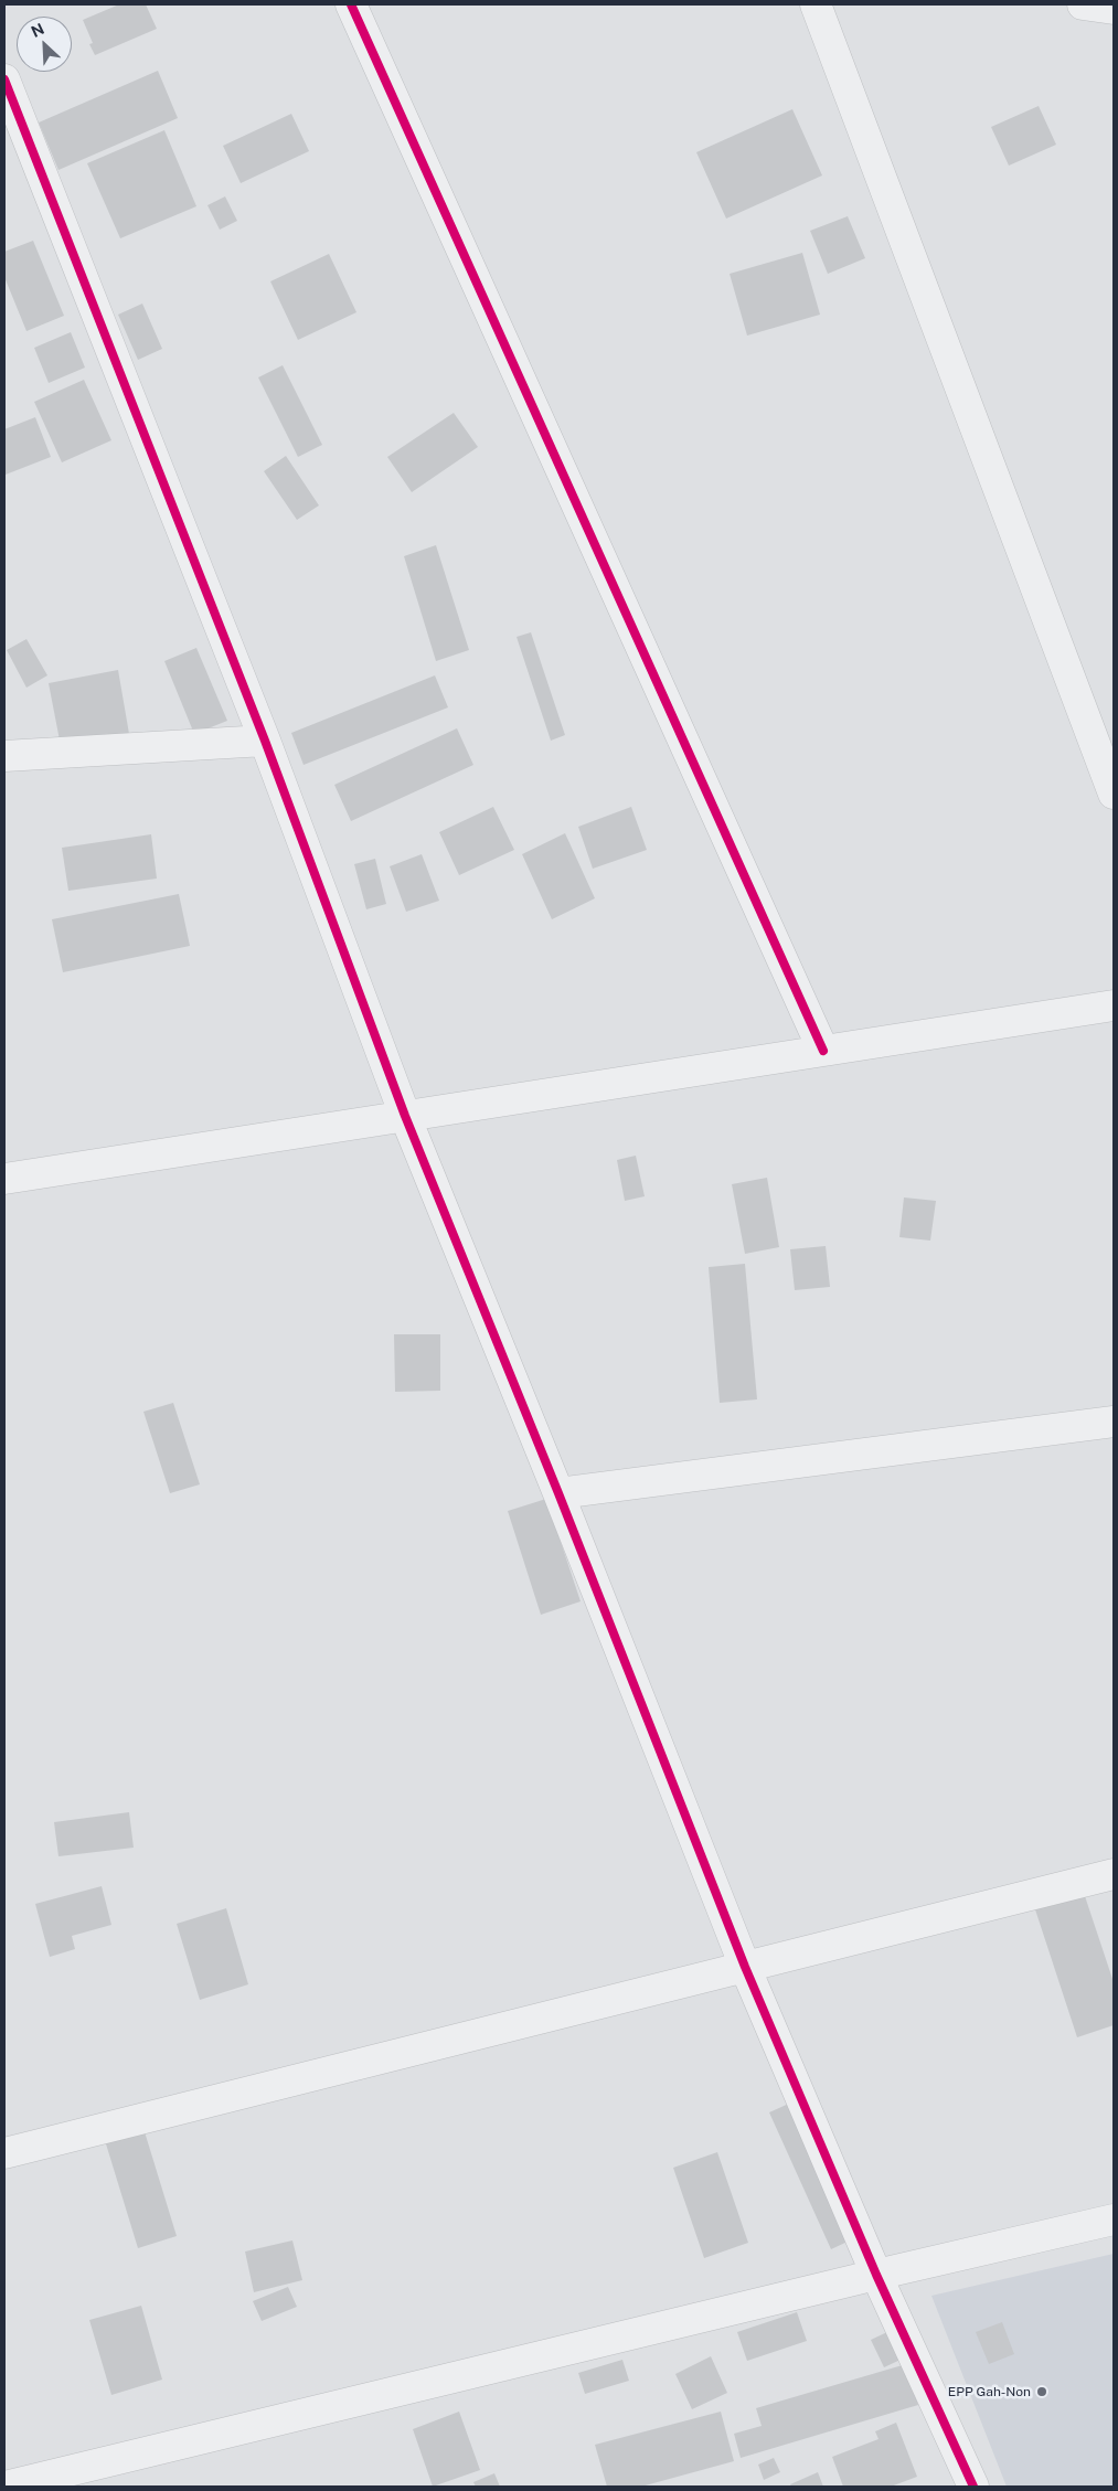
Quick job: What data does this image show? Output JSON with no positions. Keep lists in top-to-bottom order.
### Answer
{
  "places": ["EPP Gah-Non"],
  "north": "top left"
}
